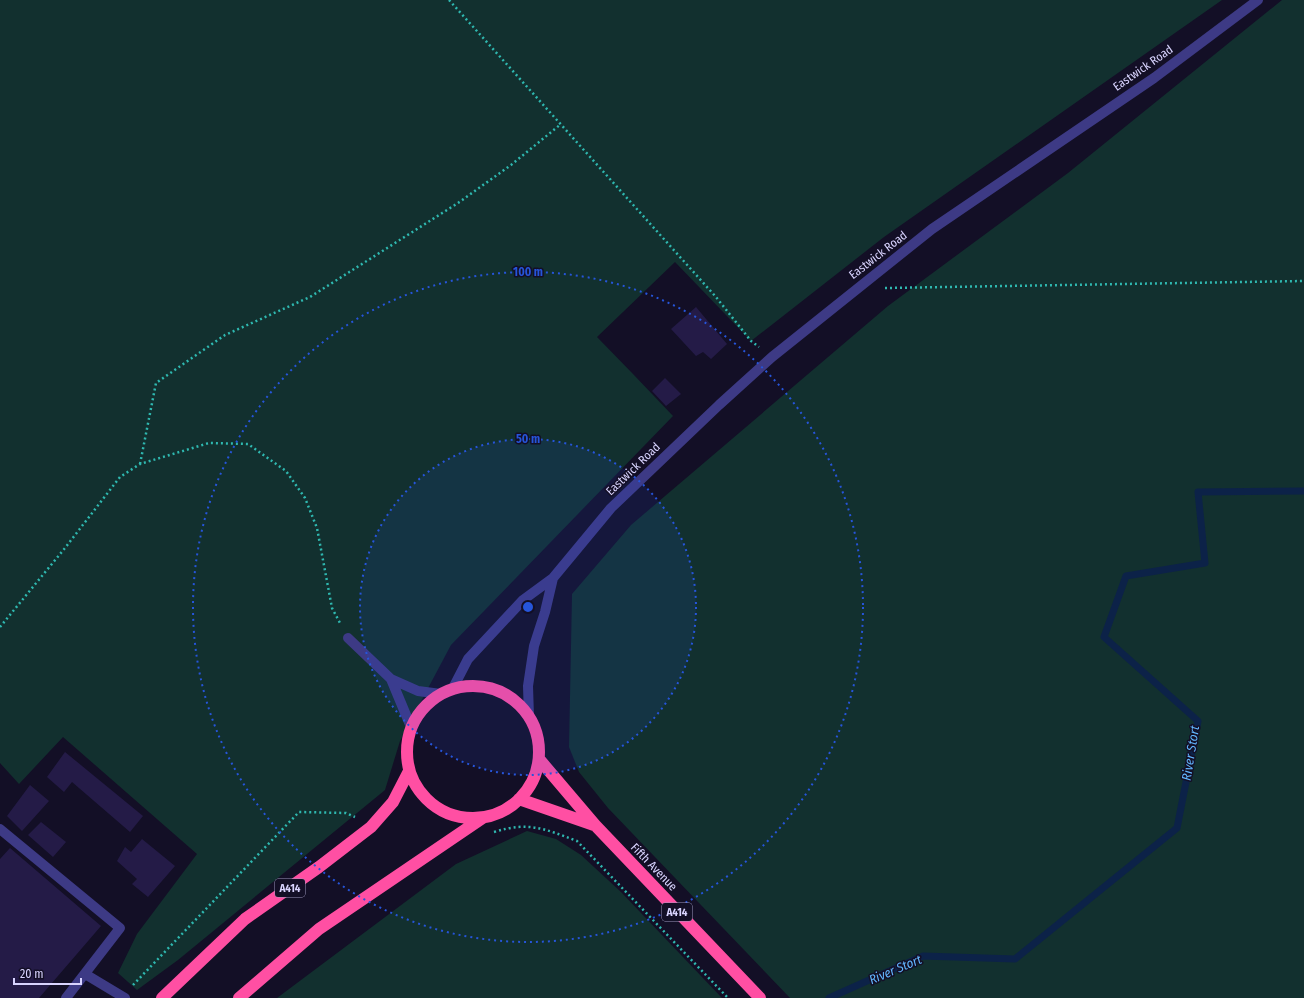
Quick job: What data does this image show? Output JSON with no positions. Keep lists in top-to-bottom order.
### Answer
{
  "streets": {
    "highway": ["Fifth Avenue", "A414"],
    "street": ["Eastwick Road"]
  },
  "crossings": [
    ["Eastwick Road", "Fifth Avenue"],
    ["Eastwick Road", "A414"],
    ["Fifth Avenue", "A414"]
  ],
  "water": ["River Stort"],
  "scale_bar": "20 m",
  "rings": ["100 m", "50 m"]
}
